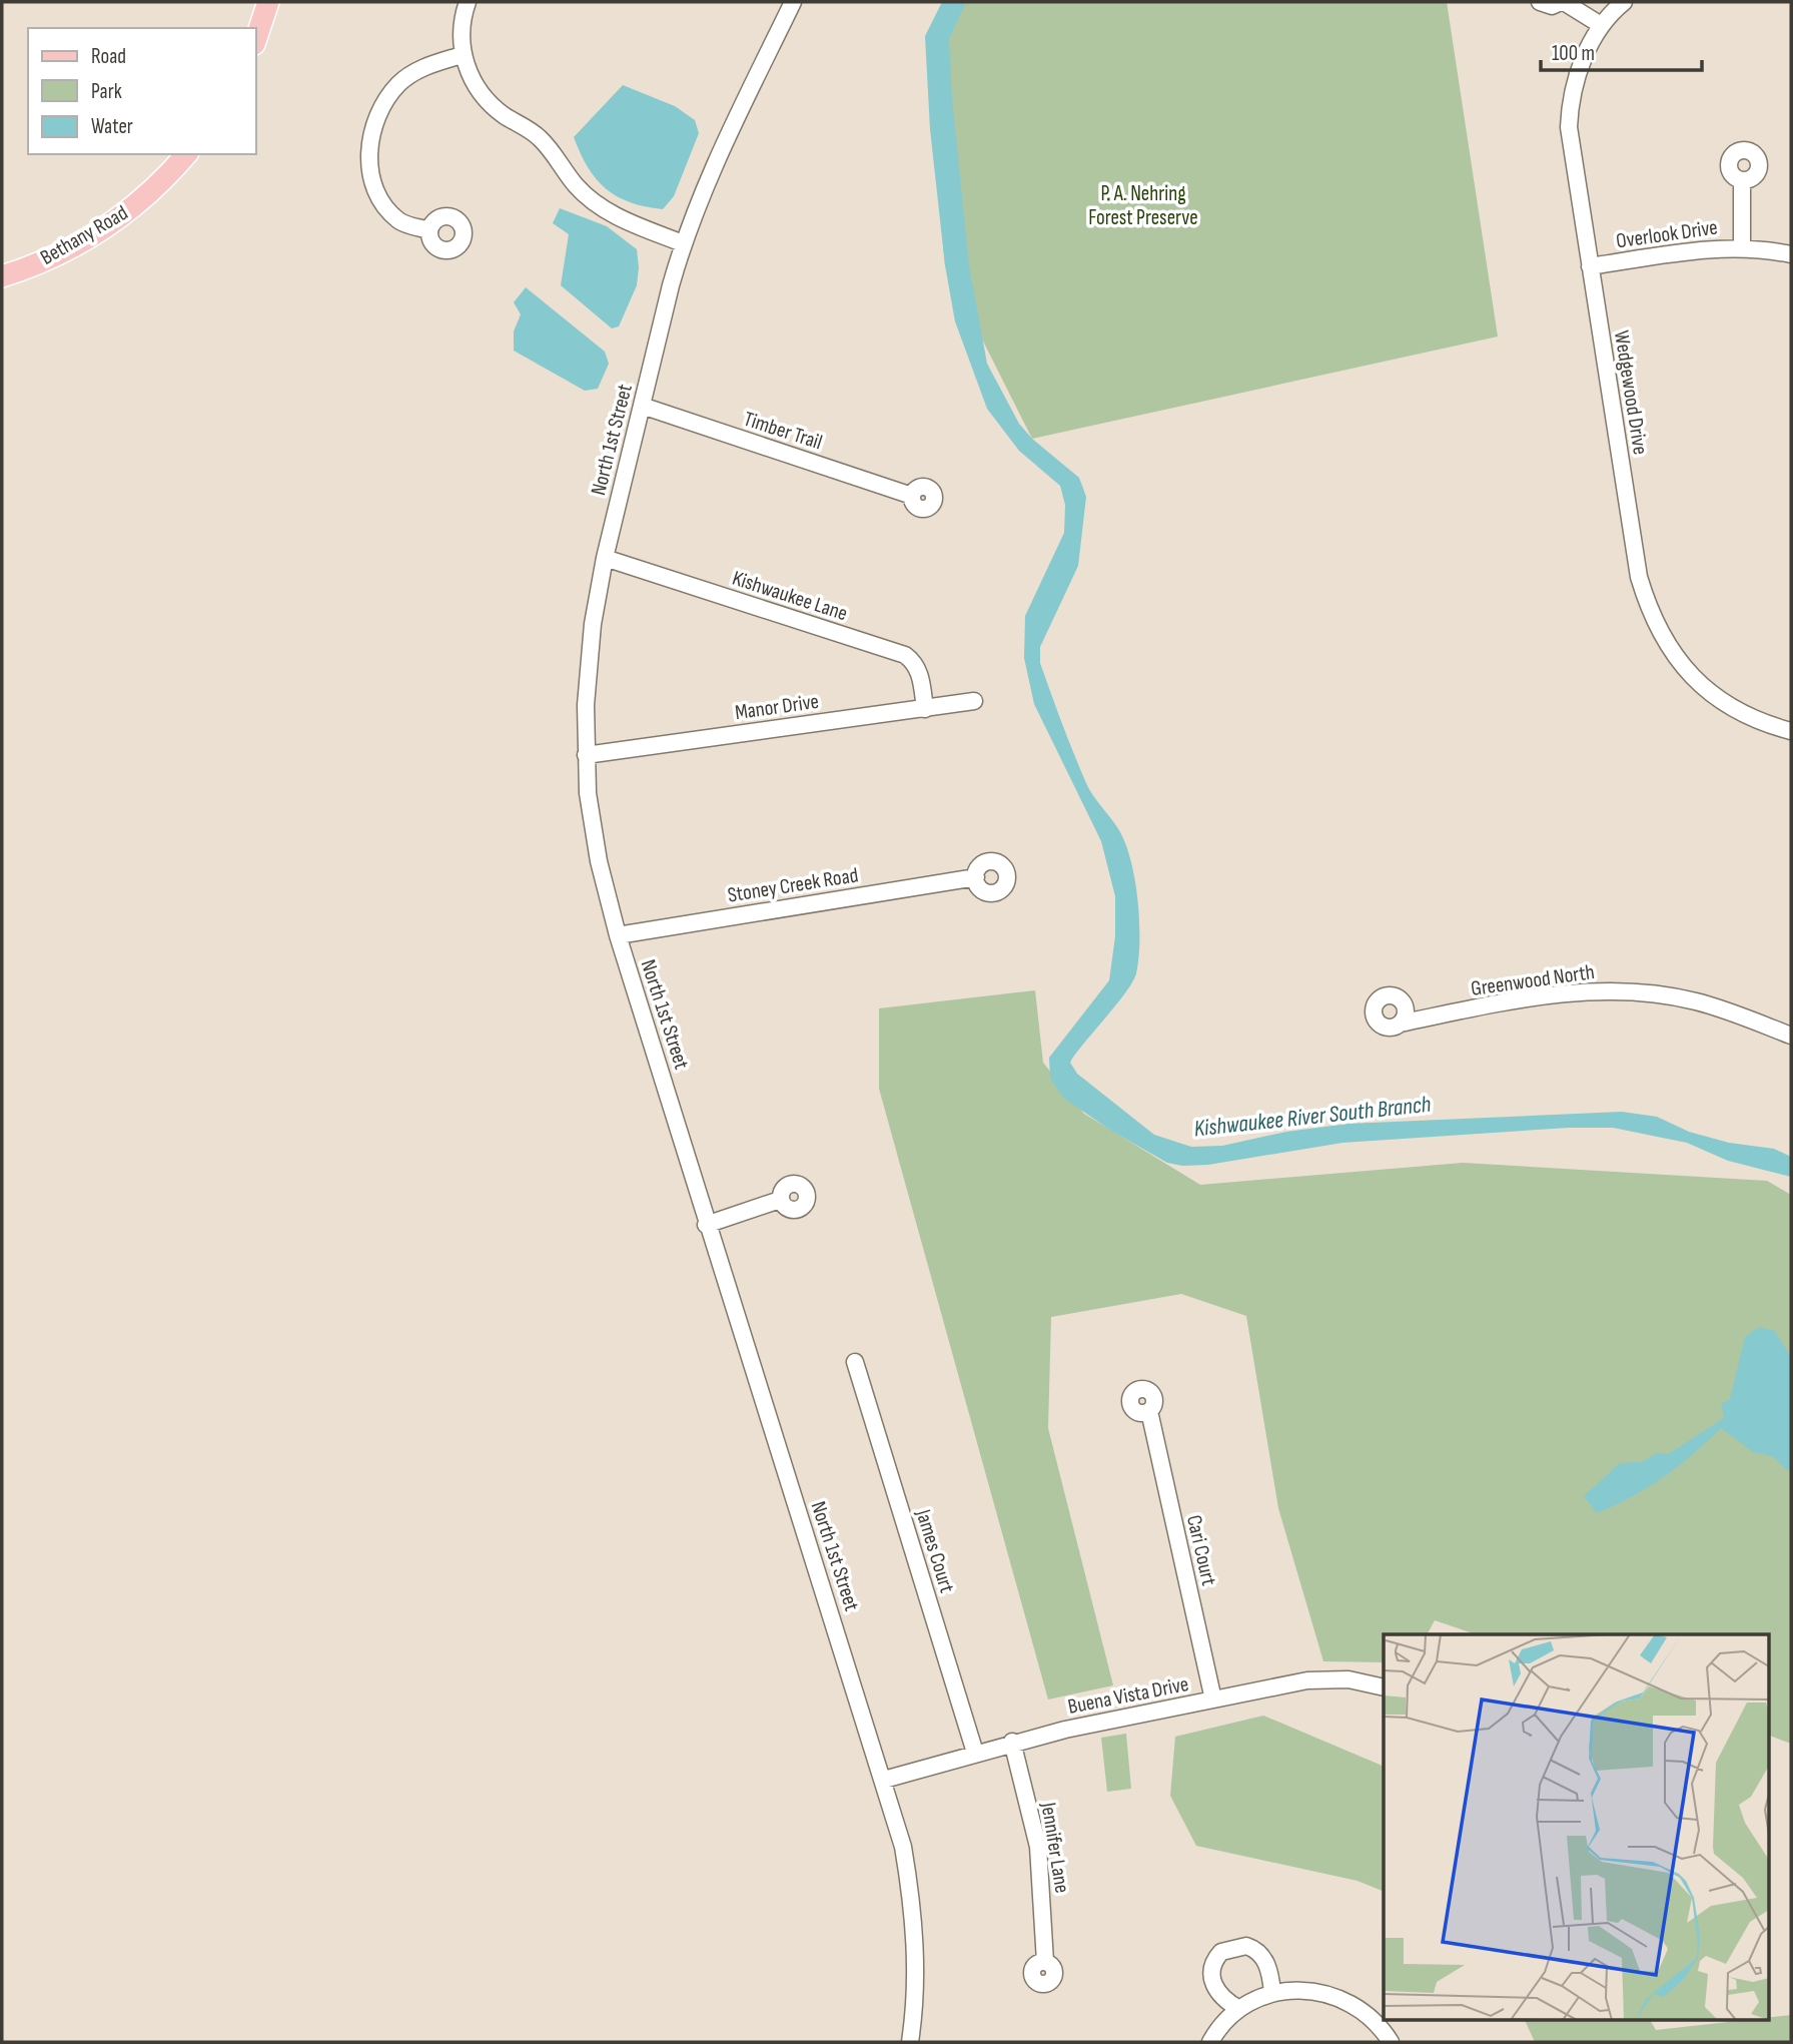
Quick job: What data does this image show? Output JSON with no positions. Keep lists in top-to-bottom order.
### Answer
{
  "streets": {
    "main road": ["Bethany Road"],
    "street": [
      "Overlook Drive",
      "Wedgewood Drive",
      "Timber Trail",
      "North 1st Street",
      "Kishwaukee Lane",
      "Manor Drive",
      "Stoney Creek Road",
      "Greenwood North",
      "Cari Court",
      "James Court",
      "Buena Vista Drive",
      "Jennifer Lane"
    ]
  },
  "crossings": [
    ["Overlook Drive", "Wedgewood Drive"],
    ["Timber Trail", "North 1st Street"],
    ["North 1st Street", "Kishwaukee Lane"],
    ["North 1st Street", "Manor Drive"],
    ["North 1st Street", "Stoney Creek Road"],
    ["North 1st Street", "Buena Vista Drive"],
    ["Kishwaukee Lane", "Manor Drive"],
    ["Cari Court", "Buena Vista Drive"],
    ["James Court", "Buena Vista Drive"],
    ["Buena Vista Drive", "Jennifer Lane"]
  ],
  "water": ["Kishwaukee River South Branch"],
  "parks": ["P. A. Nehring Forest Preserve"],
  "legend": ["Road", "Park", "Water"],
  "scale_bar": "100 m"
}
